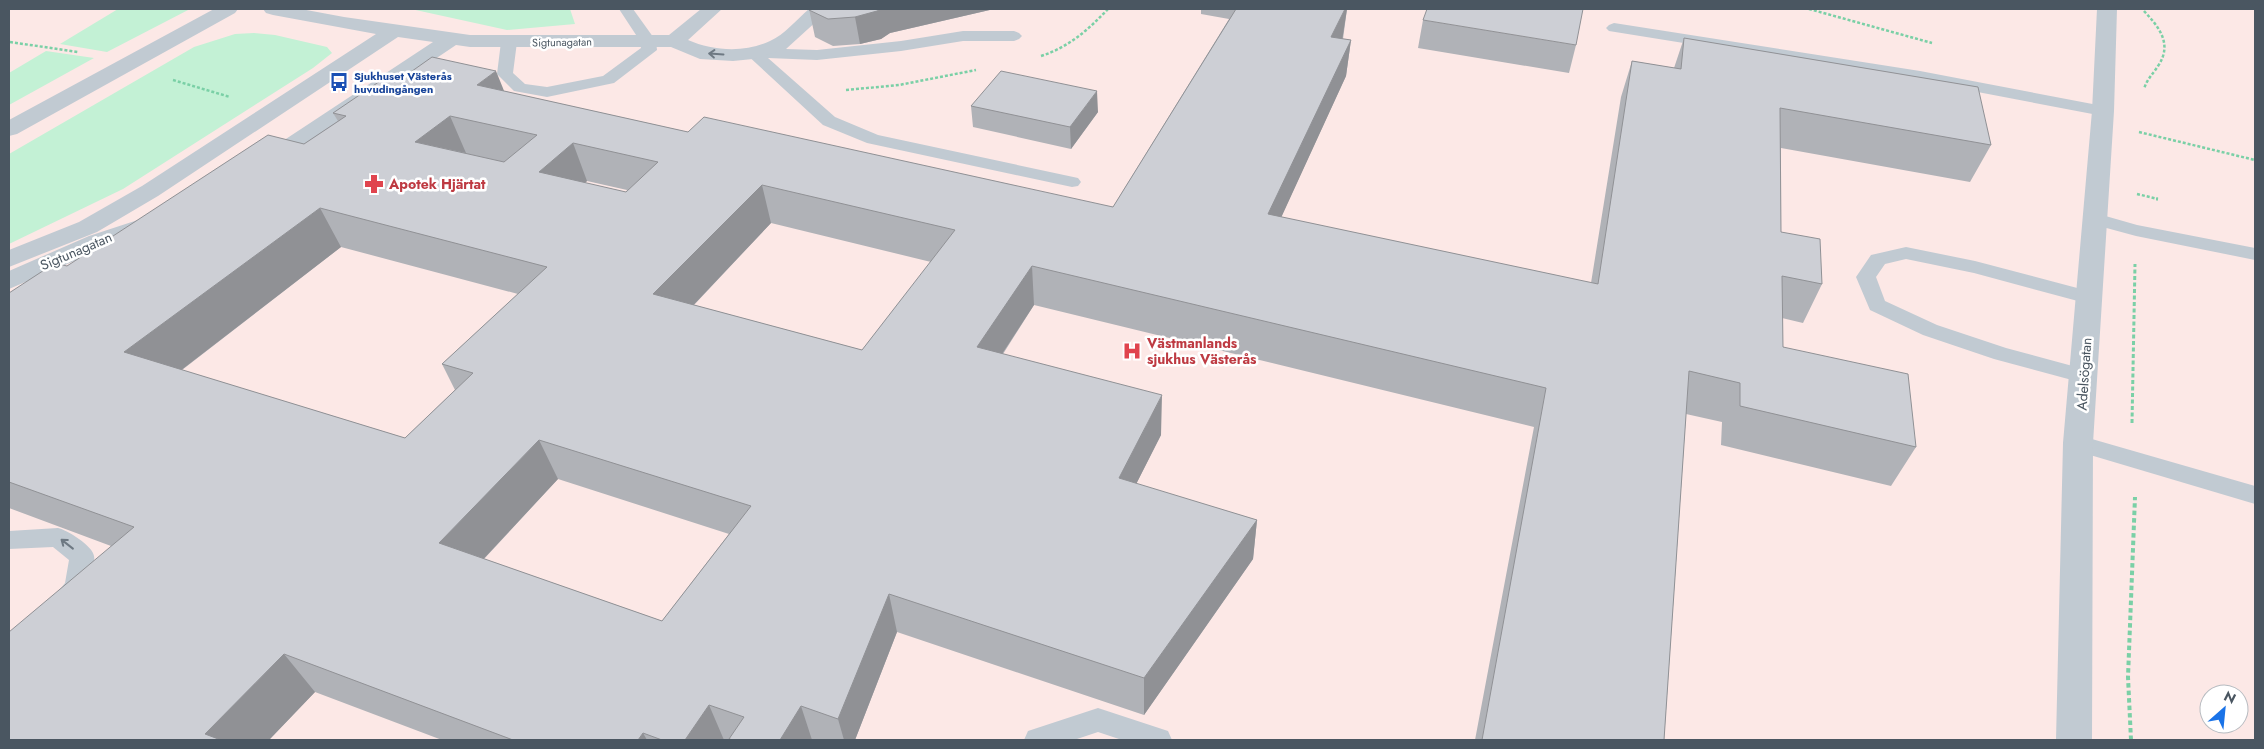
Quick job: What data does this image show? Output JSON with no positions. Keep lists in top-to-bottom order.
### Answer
{
  "streets": {
    "street": ["Sigtunagatan", "Adelsögatan"]
  },
  "places": {
    "bus stop": ["Sjukhuset Västerås huvudingången"],
    "pharmacy": ["Apotek Hjärtat"],
    "hospital": ["Västmanlands sjukhus Västerås"]
  },
  "north": "top right"
}
